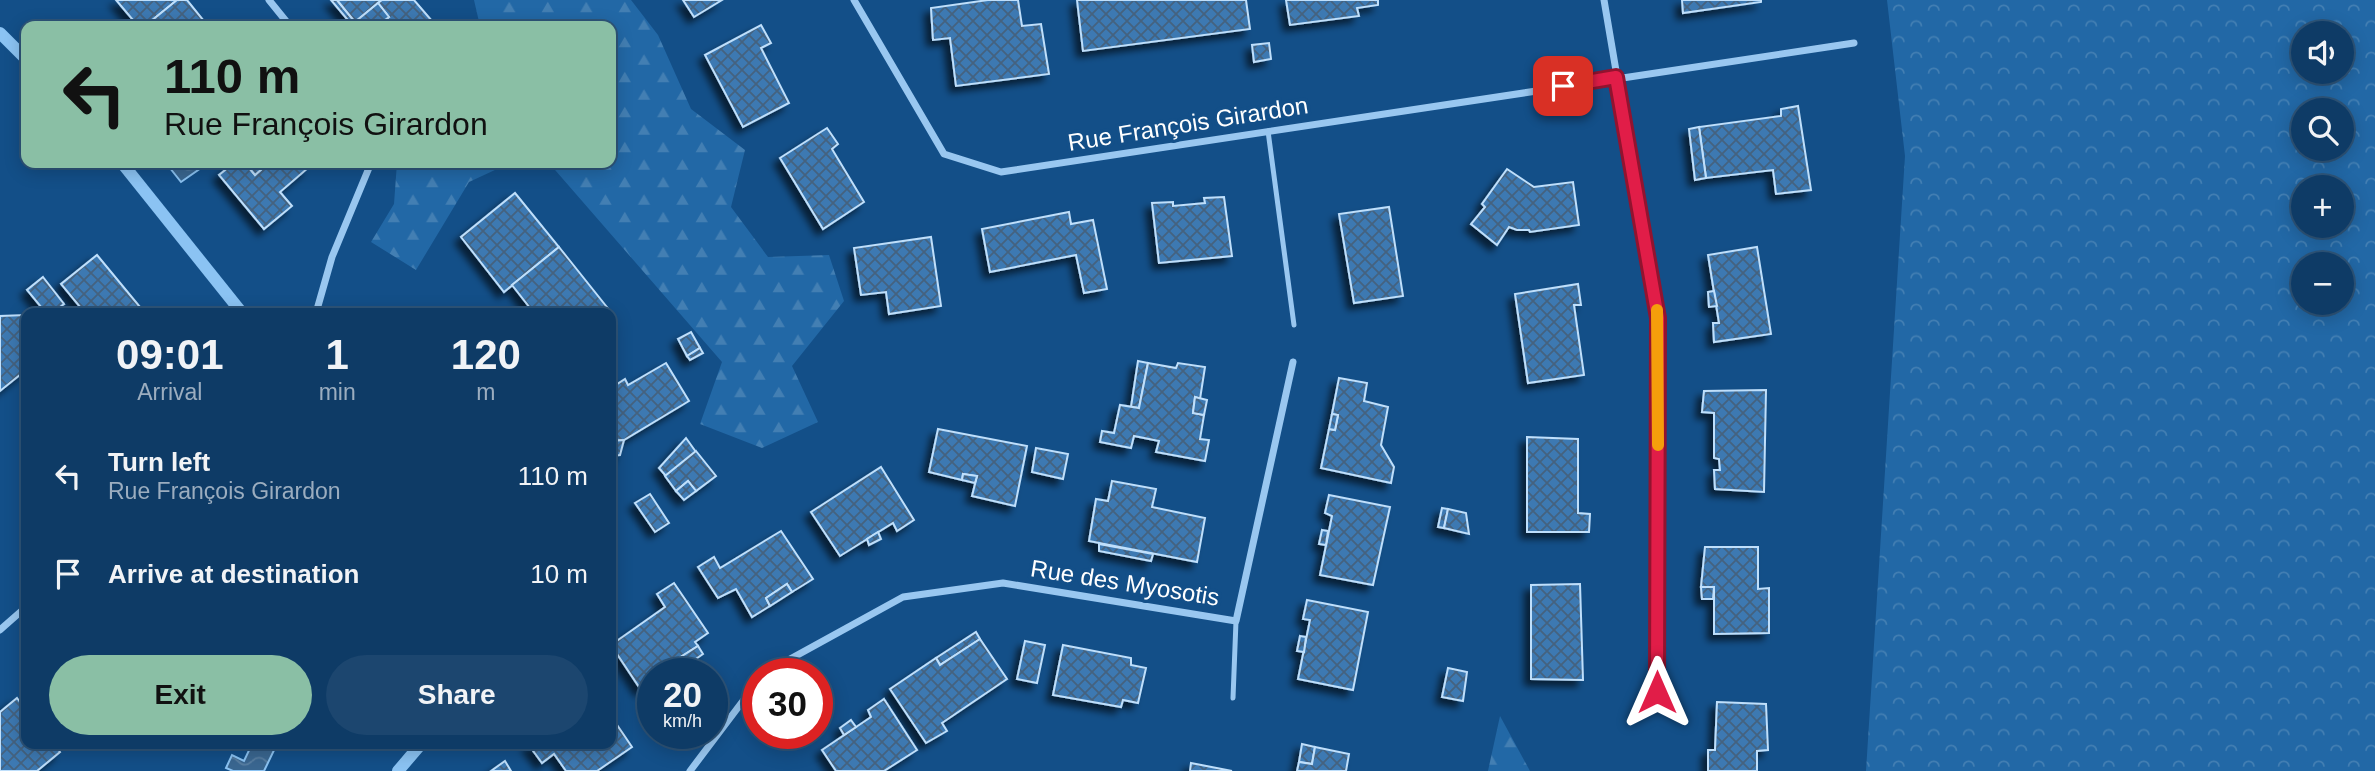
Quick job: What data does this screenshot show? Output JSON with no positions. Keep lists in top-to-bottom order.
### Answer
{
  "streets": {
    "street": ["Rue François Girardon", "Rue des Myosotis"]
  },
  "page": {
    "map_buttons": ["+", "−"],
    "turn": ["110 m", "Rue François Girardon"],
    "eta": [
      "09:01",
      "Arrival",
      "1",
      "min",
      "120",
      "m"
    ],
    "list": [
      {
        "name": "Turn left",
        "note": "Rue François Girardon",
        "value": "110 m"
      },
      {
        "name": "Arrive at destination",
        "value": "10 m"
      }
    ],
    "buttons": ["Exit", "Share"],
    "speed": "20 km/h",
    "limit": "30"
  }
}
